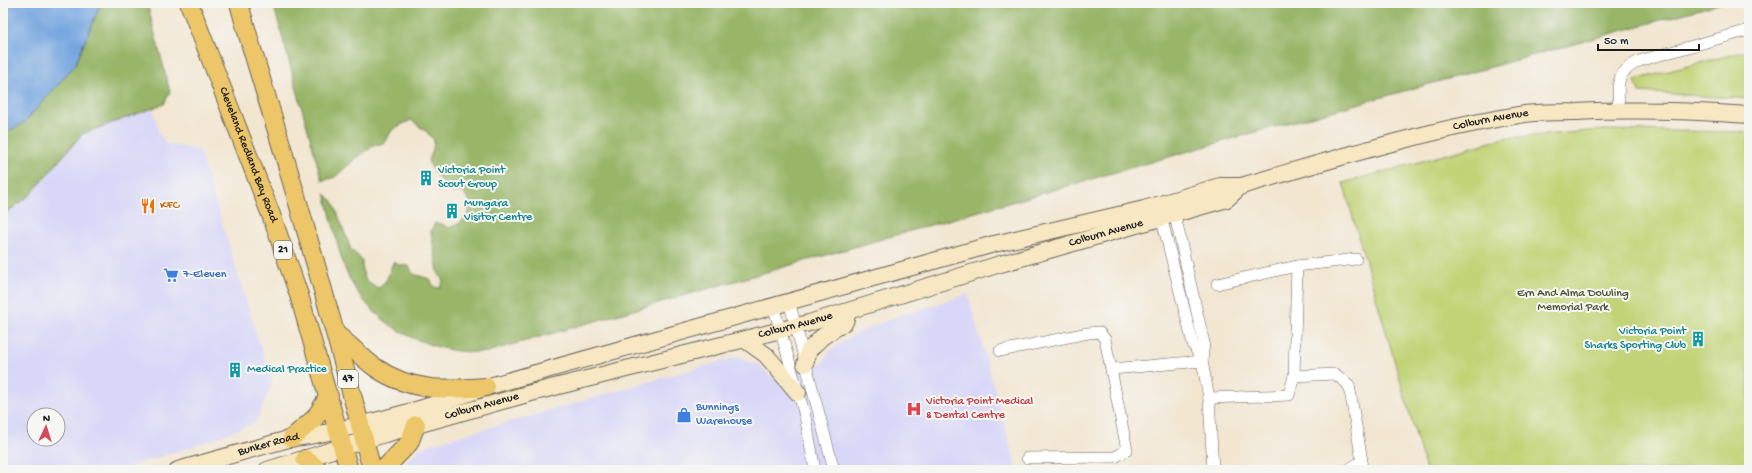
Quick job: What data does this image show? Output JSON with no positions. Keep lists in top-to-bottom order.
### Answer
{
  "streets": {
    "highway": ["Cleveland Redland Bay Road", "21", "47"],
    "main road": ["Colburn Avenue", "Bunker Road"]
  },
  "crossings": [
    ["Colburn Avenue", "Cleveland Redland Bay Road"],
    ["Colburn Avenue", "47"],
    ["Colburn Avenue", "Bunker Road"],
    ["Cleveland Redland Bay Road", "Bunker Road"],
    ["21", "47"],
    ["47", "Bunker Road"]
  ],
  "parks": ["Ern And Alma Dowling Memorial Park"],
  "places": {
    "building": [
      "Victoria Point Scout Group",
      "Mungara Visitor Centre",
      "Victoria Point Sharks Sporting Club",
      "Medical Practice"
    ],
    "restaurant": ["KFC"],
    "supermarket": ["7-Eleven"],
    "hospital": ["Victoria Point Medical & Dental Centre"],
    "shop": ["Bunnings Warehouse"]
  },
  "scale_bar": "50 m",
  "north": "top"
}
